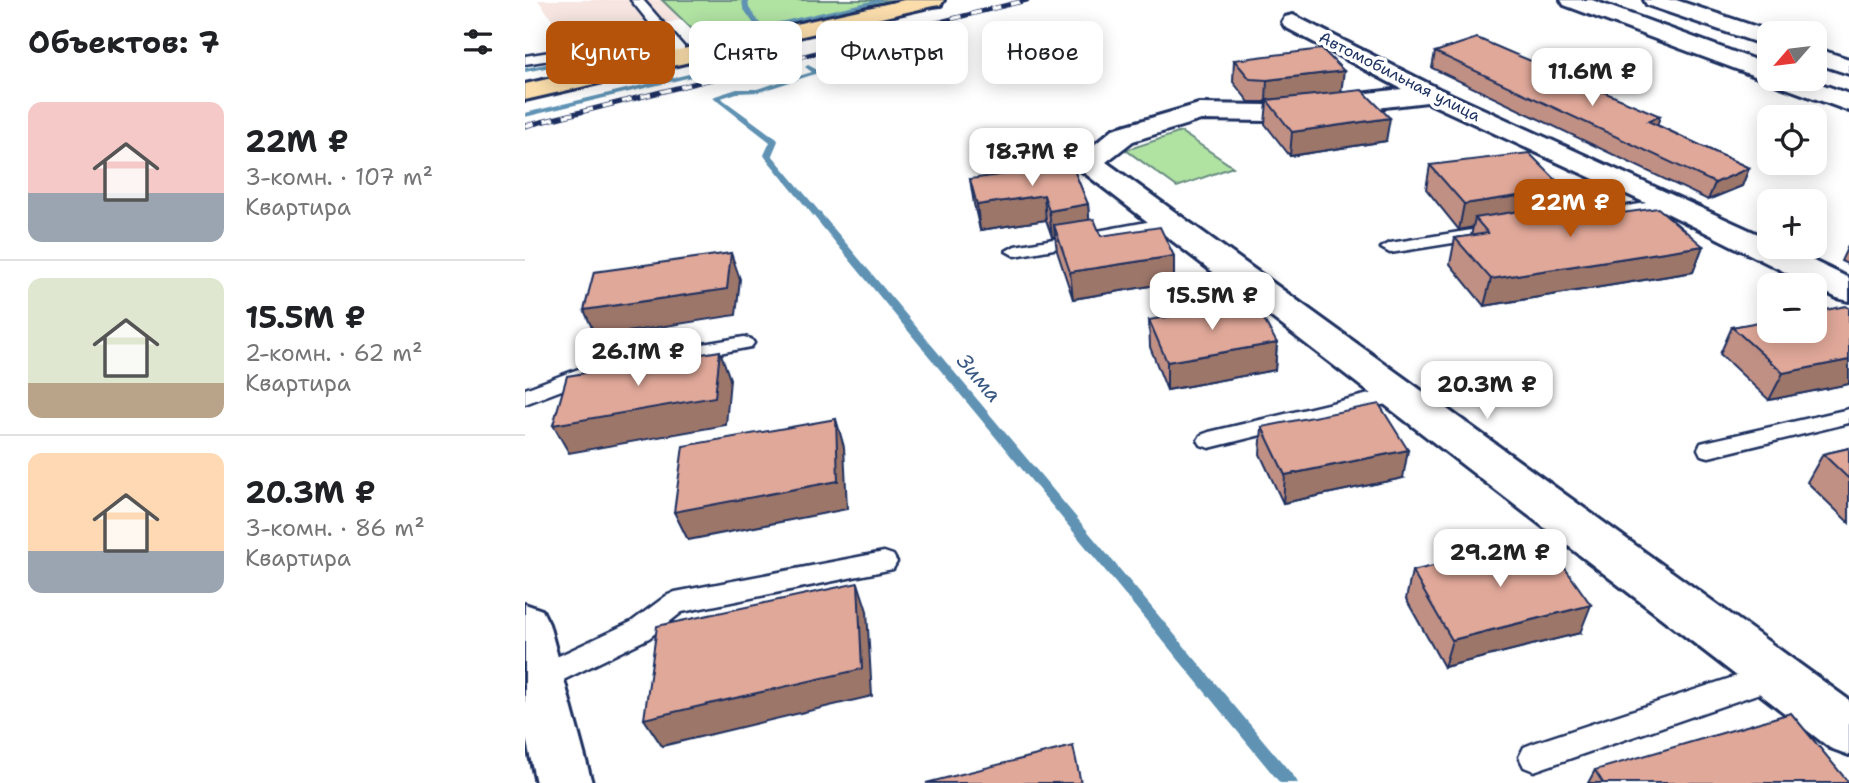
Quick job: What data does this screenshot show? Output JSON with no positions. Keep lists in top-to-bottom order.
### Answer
{
  "streets": {
    "street": ["Автомобильная улица"]
  },
  "water": ["Зима"],
  "north": "bottom left",
  "page": {
    "heading": "Объектов: 7",
    "map_buttons": ["+", "−"],
    "chip": [
      "Купить",
      "Снять",
      "Фильтры",
      "Новое"
    ],
    "price": [
      "11.6M ₽",
      "18.7M ₽",
      "22M ₽",
      "15.5M ₽",
      "26.1M ₽",
      "20.3M ₽",
      "29.2M ₽"
    ],
    "list": [
      {
        "name": "22M ₽",
        "note": "3-комн. · 107 m² · Квартира"
      },
      {
        "name": "15.5M ₽",
        "note": "2-комн. · 62 m² · Квартира"
      },
      {
        "name": "20.3M ₽",
        "note": "3-комн. · 86 m² · Квартира"
      }
    ]
  }
}
